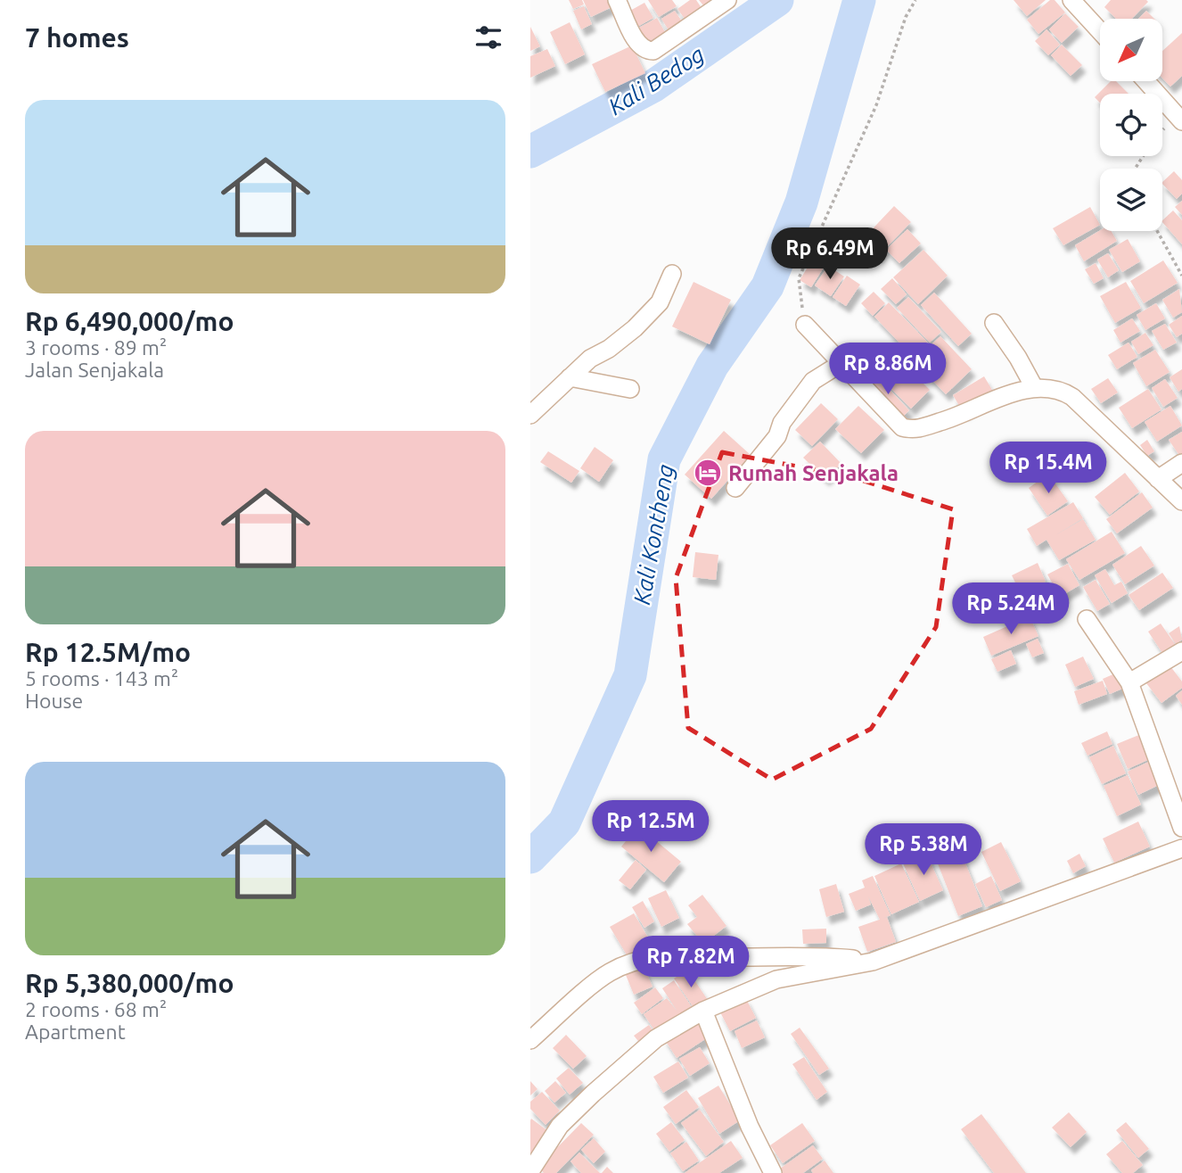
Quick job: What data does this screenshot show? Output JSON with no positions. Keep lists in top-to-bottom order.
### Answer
{
  "water": ["Kali Bedog", "Kali Kontheng"],
  "places": {
    "hotel": ["Rumah Senjakala"]
  },
  "north": "bottom left",
  "page": {
    "heading": "7 homes",
    "list": [
      {
        "name": "Rp 6,490,000/mo",
        "note": "3 rooms · 89 m² · Jalan Senjakala"
      },
      {
        "name": "Rp 12.5M/mo",
        "note": "5 rooms · 143 m² · House"
      },
      {
        "name": "Rp 5,380,000/mo",
        "note": "2 rooms · 68 m² · Apartment"
      }
    ],
    "price": [
      "Rp 6.49M",
      "Rp 8.86M",
      "Rp 15.4M",
      "Rp 5.24M",
      "Rp 12.5M",
      "Rp 5.38M",
      "Rp 7.82M"
    ]
  }
}
